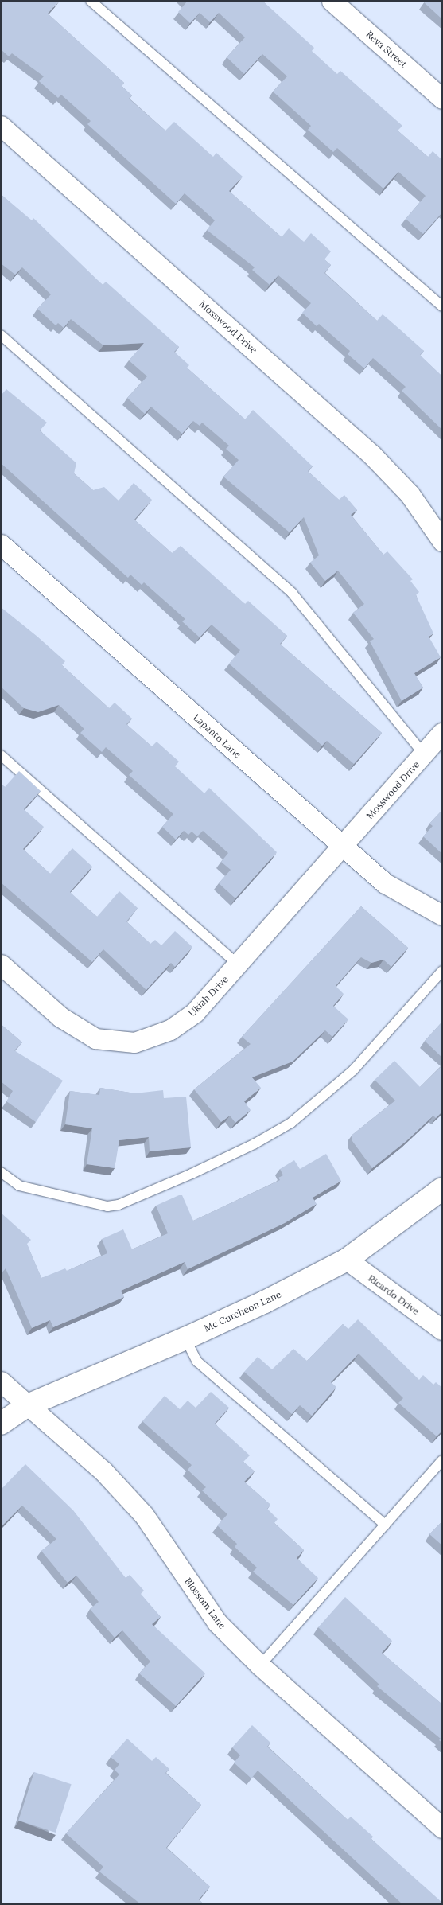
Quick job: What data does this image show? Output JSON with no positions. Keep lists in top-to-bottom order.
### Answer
{
  "streets": {
    "street": [
      "Reva Street",
      "Mosswood Drive",
      "Lapanto Lane",
      "Ukiah Drive",
      "Ricardo Drive",
      "Mc Cutcheon Lane",
      "Blossom Lane"
    ]
  },
  "crossings": [
    ["Mosswood Drive", "Lapanto Lane"],
    ["Mosswood Drive", "Ukiah Drive"],
    ["Lapanto Lane", "Ukiah Drive"],
    ["Ricardo Drive", "Mc Cutcheon Lane"],
    ["Mc Cutcheon Lane", "Blossom Lane"]
  ]
}
